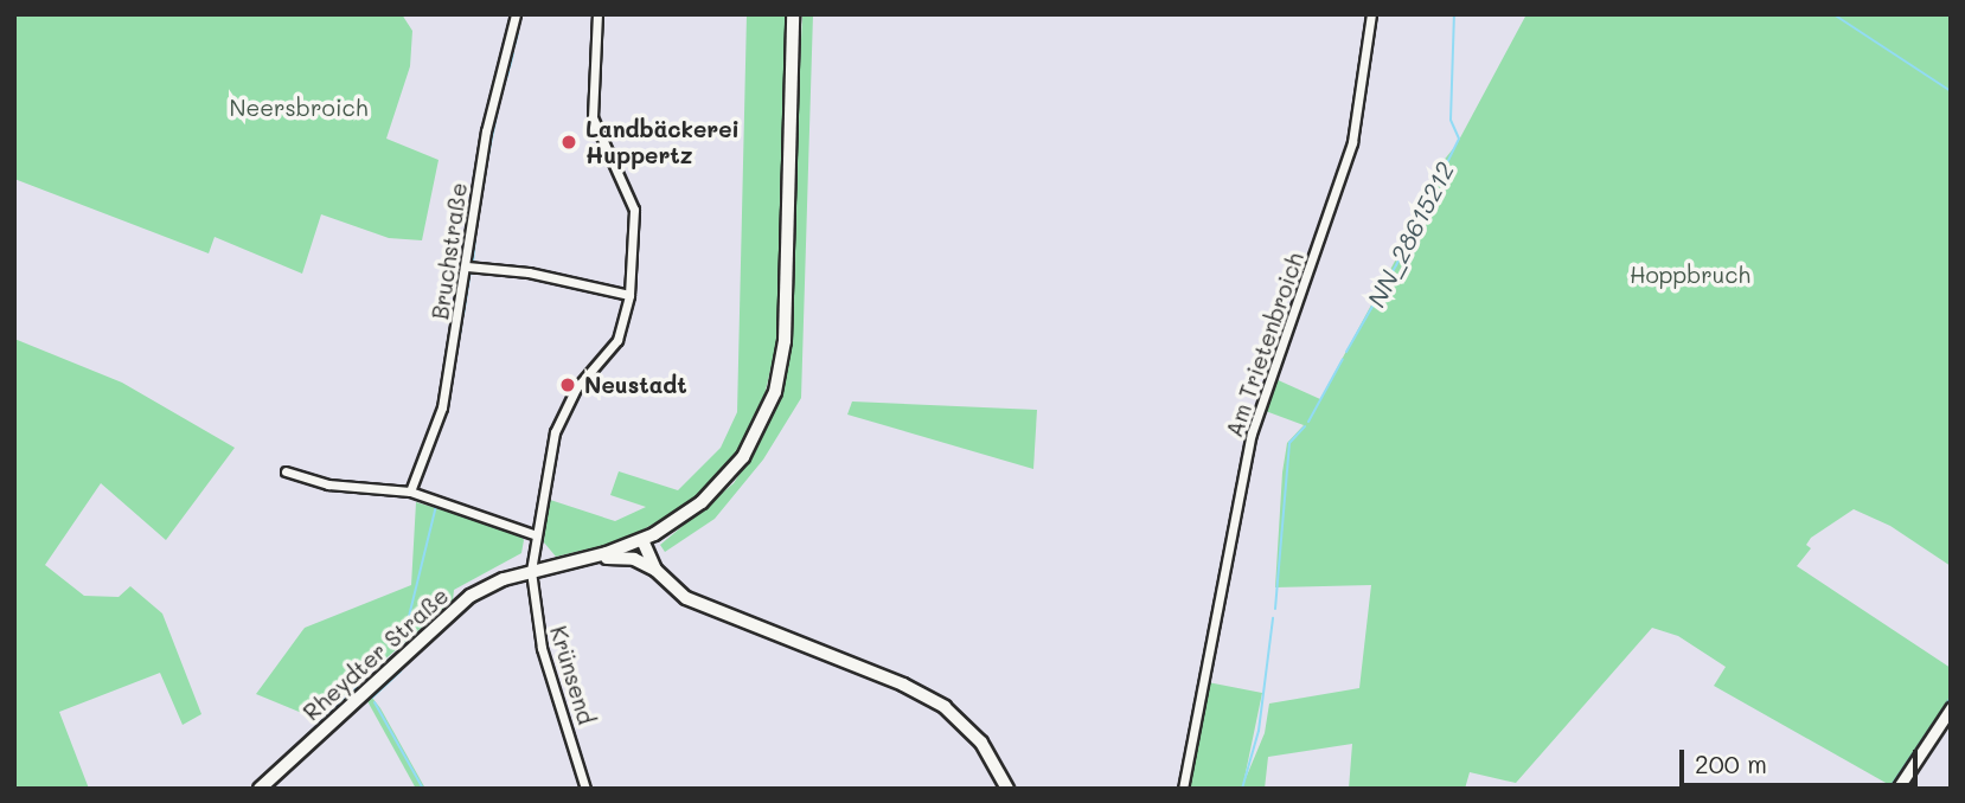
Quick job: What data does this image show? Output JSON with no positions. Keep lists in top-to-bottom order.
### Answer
{
  "streets": {
    "main road": ["Rheydter Straße"],
    "street": ["Bruchstraße", "Am Trietenbroich", "Krünsend"]
  },
  "crossings": [
    ["Rheydter Straße", "Krünsend"]
  ],
  "water": ["NN_28615212"],
  "parks": ["Neersbroich", "Hoppbruch"],
  "places": ["Landbäckerei Huppertz", "Neustadt"],
  "scale_bar": "200 m"
}
